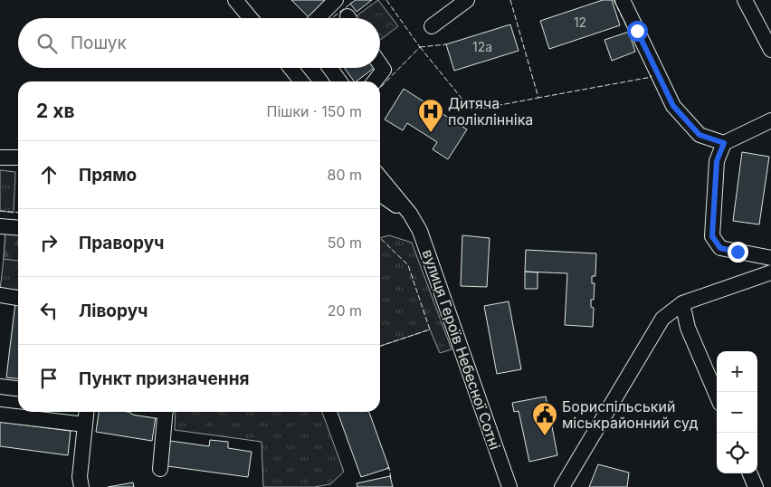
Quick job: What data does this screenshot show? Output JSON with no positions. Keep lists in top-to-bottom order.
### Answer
{
  "streets": {
    "street": ["вулиця Героїв Небесної Сотні"]
  },
  "places": {
    "hospital": ["Дитяча поліклінніка"],
    "public building": ["Бориспільський міськрайонний суд"]
  },
  "house_numbers": ["12", "12а"],
  "page": {
    "search": "Пошук",
    "heading": ["2 хв", "Пішки · 150 m"],
    "list": [
      ["Прямо", "80 m"],
      ["Праворуч", "50 m"],
      ["Ліворуч", "20 m"],
      "Пункт призначення"
    ],
    "map_buttons": ["+", "−"]
  }
}
